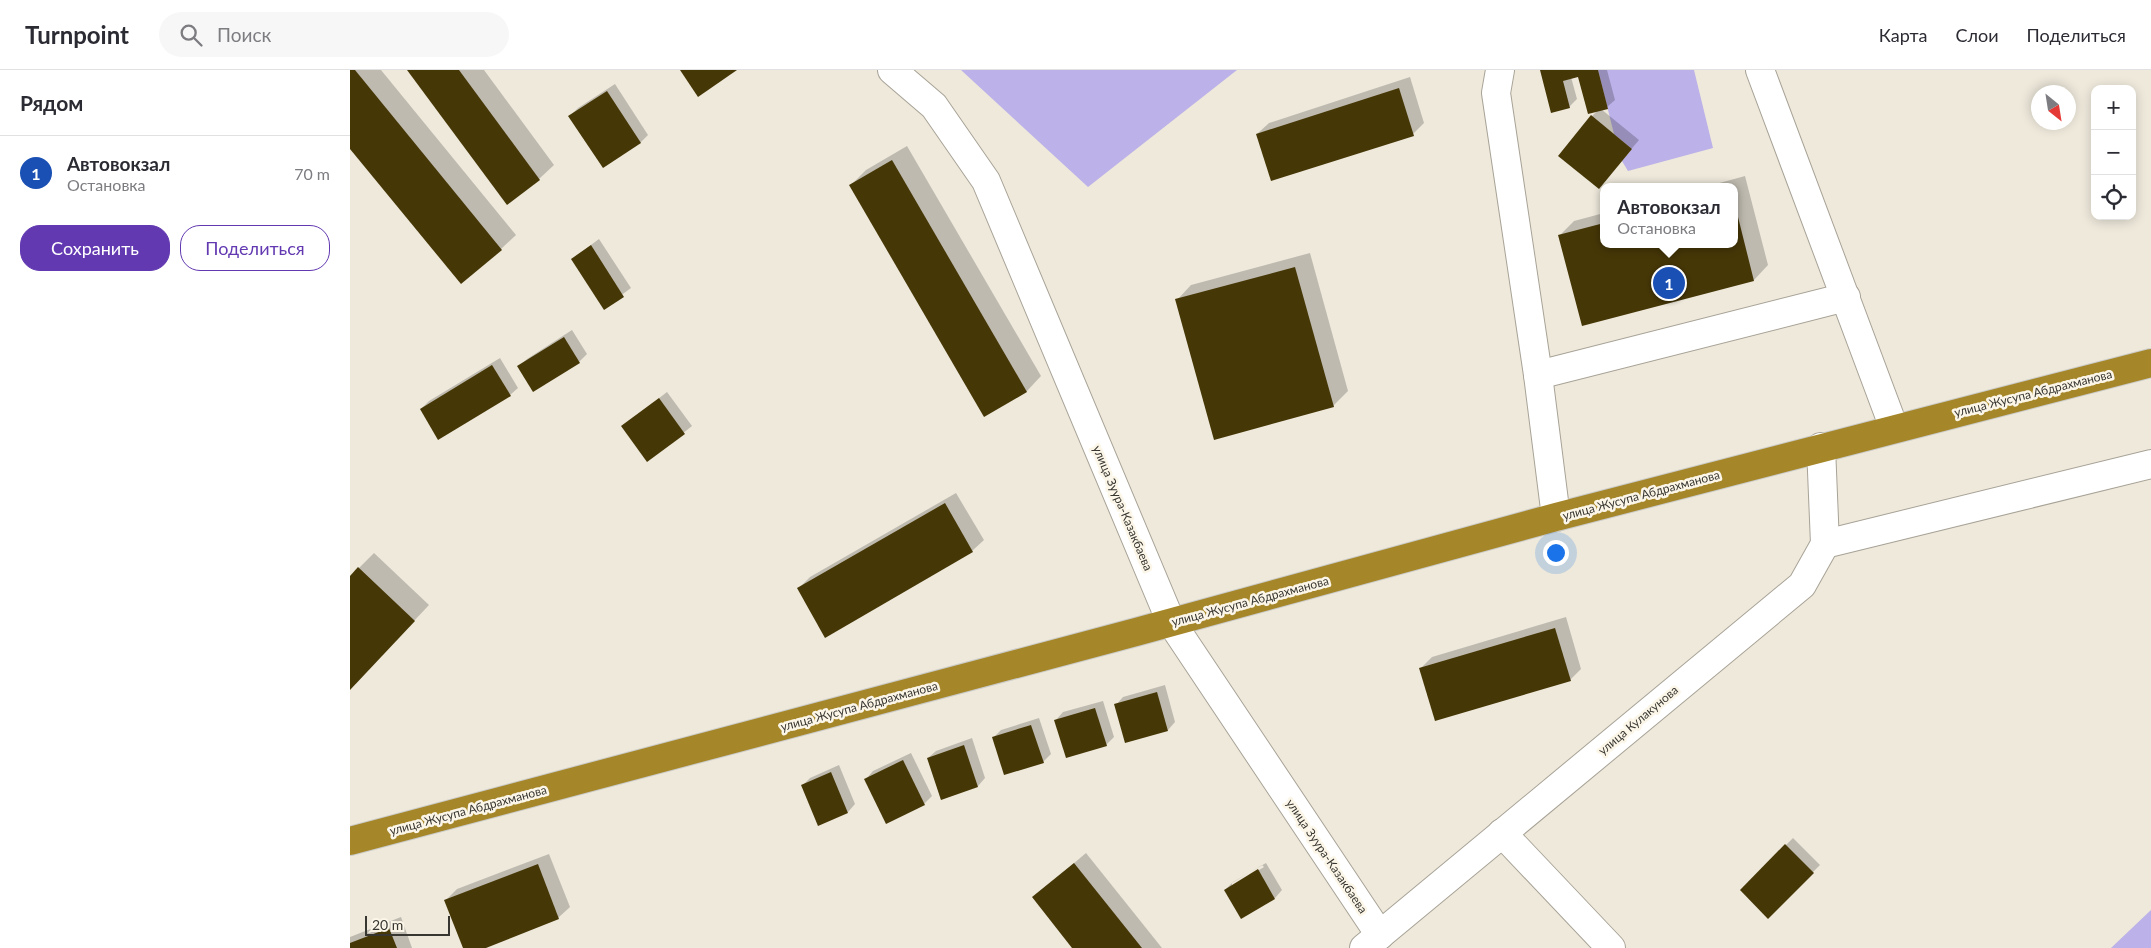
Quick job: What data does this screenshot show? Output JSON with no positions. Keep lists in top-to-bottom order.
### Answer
{
  "streets": {
    "highway": ["улица Жусупа Абдрахманова"],
    "street": ["улица Зуура-Казакбаева", "улица Кулакунова"]
  },
  "crossings": [
    ["улица Жусупа Абдрахманова", "улица Зуура-Казакбаева"],
    ["улица Зуура-Казакбаева", "улица Кулакунова"]
  ],
  "scale_bar": "20 m",
  "north": "bottom right",
  "page": {
    "header": "Turnpoint",
    "search": "Поиск",
    "nav": ["Карта", "Слои", "Поделиться"],
    "heading": "Рядом",
    "map_buttons": ["+", "−"],
    "list": [
      {
        "mark": "1",
        "name": "Автовокзал",
        "note": "Остановка",
        "value": "70 m"
      }
    ],
    "popup": ["Автовокзал", "Остановка"],
    "buttons": ["Сохранить", "Поделиться"],
    "pins": "1",
    "scale": "20 m"
  }
}
